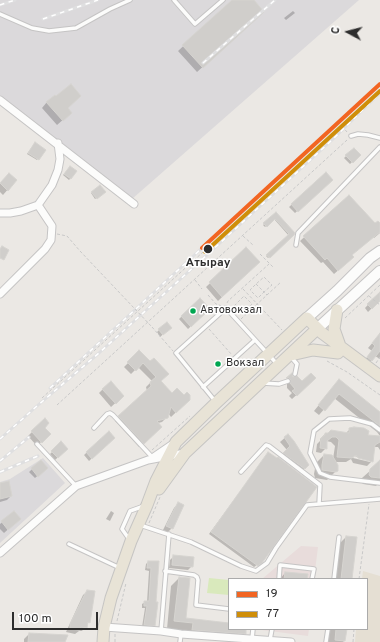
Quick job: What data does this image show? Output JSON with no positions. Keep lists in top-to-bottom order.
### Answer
{
  "places": ["Атырау", "Автовокзал", "Вокзал"],
  "lines": ["transit line 19", "transit line 77"],
  "legend": ["19", "77"],
  "scale_bar": "100 m",
  "north": "left"
}
